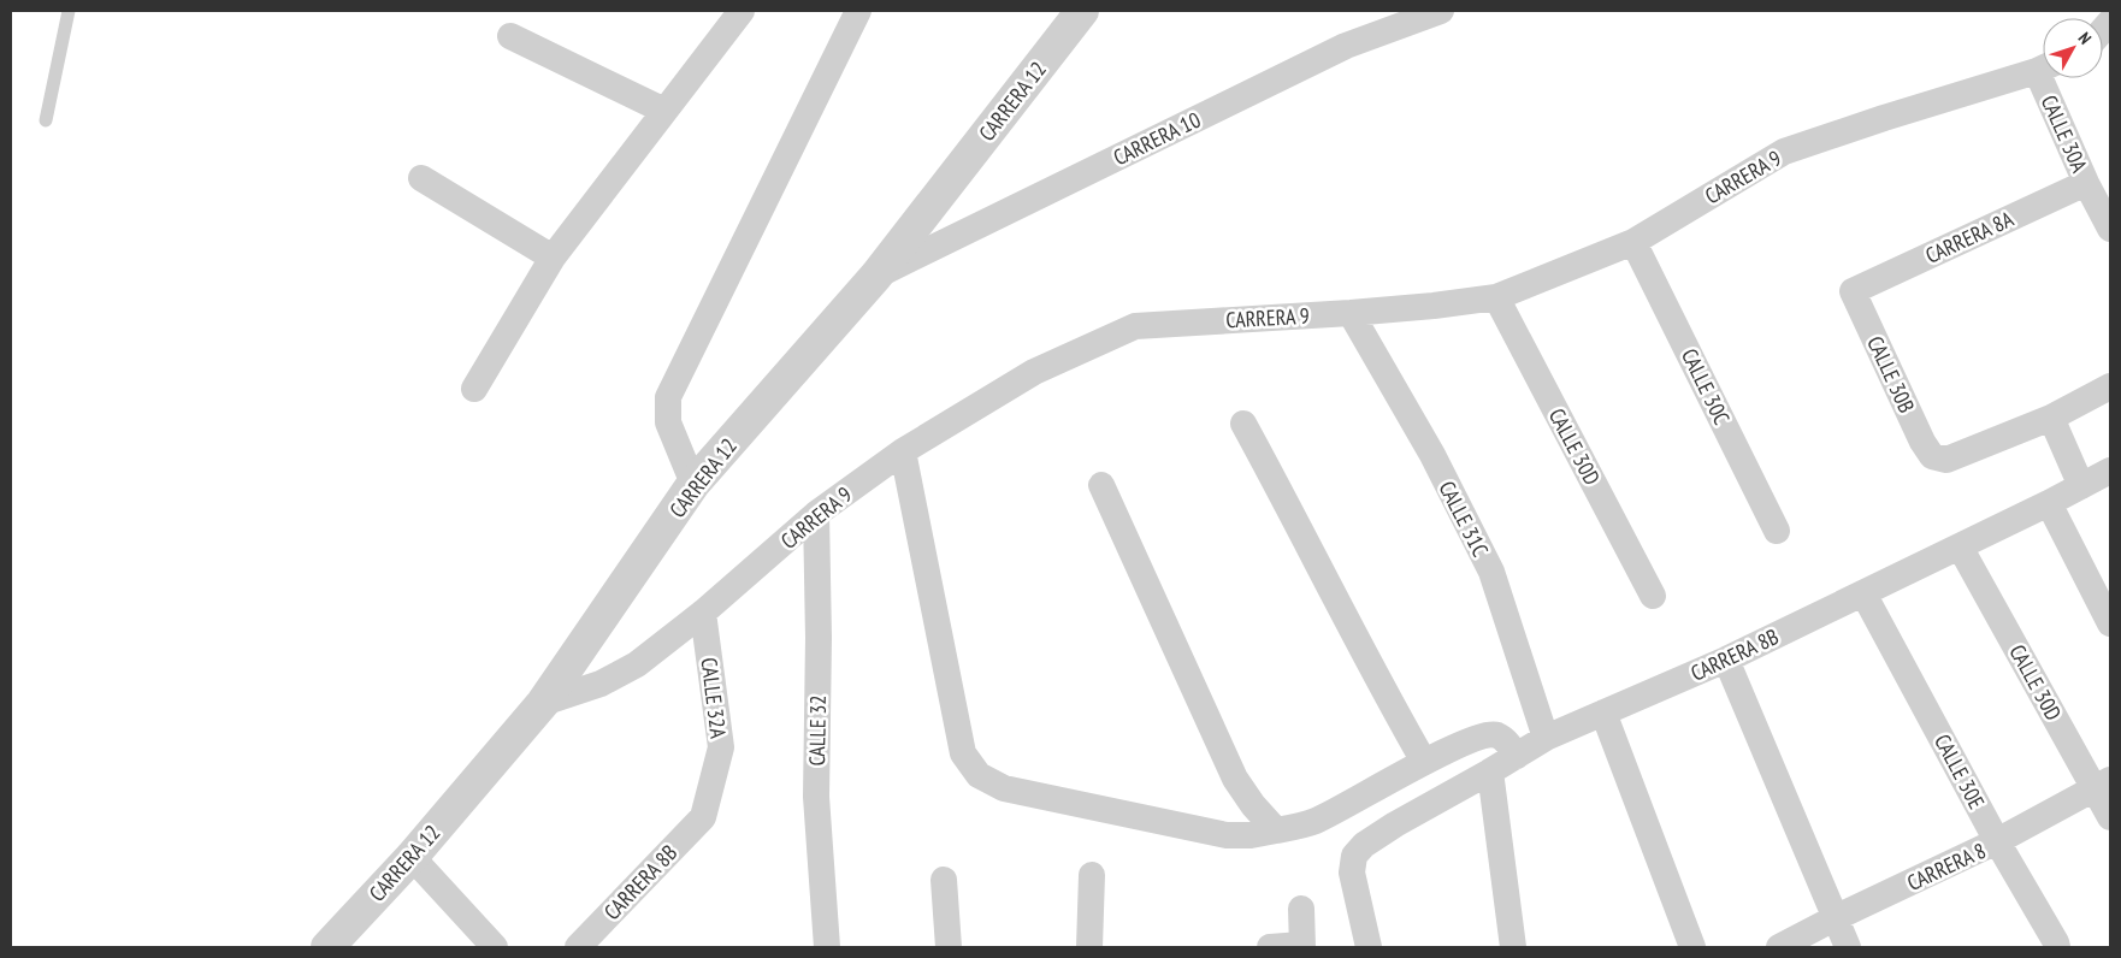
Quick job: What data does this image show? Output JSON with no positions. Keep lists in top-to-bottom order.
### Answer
{
  "streets": {
    "street": [
      "CARRERA 12",
      "CALLE 30A",
      "CARRERA 10",
      "CARRERA 9",
      "CARRERA 8A",
      "CALLE 30B",
      "CALLE 30C",
      "CALLE 30D",
      "CALLE 31C",
      "CARRERA 8B",
      "CALLE 32A",
      "CALLE 32",
      "CALLE 30E",
      "CARRERA 8"
    ]
  },
  "crossings": [
    ["CARRERA 12", "CARRERA 10"],
    ["CARRERA 12", "CARRERA 9"],
    ["CALLE 30A", "CARRERA 8A"],
    ["CARRERA 9", "CALLE 30C"],
    ["CARRERA 9", "CALLE 30D"],
    ["CARRERA 9", "CALLE 31C"],
    ["CARRERA 9", "CALLE 32A"],
    ["CARRERA 9", "CALLE 32"],
    ["CARRERA 8A", "CALLE 30B"],
    ["CALLE 30D", "CARRERA 8B"],
    ["CALLE 30D", "CARRERA 8"],
    ["CALLE 31C", "CARRERA 8B"],
    ["CARRERA 8B", "CALLE 32A"],
    ["CARRERA 8B", "CALLE 30E"],
    ["CALLE 30E", "CARRERA 8"]
  ],
  "north": "top right"
}
